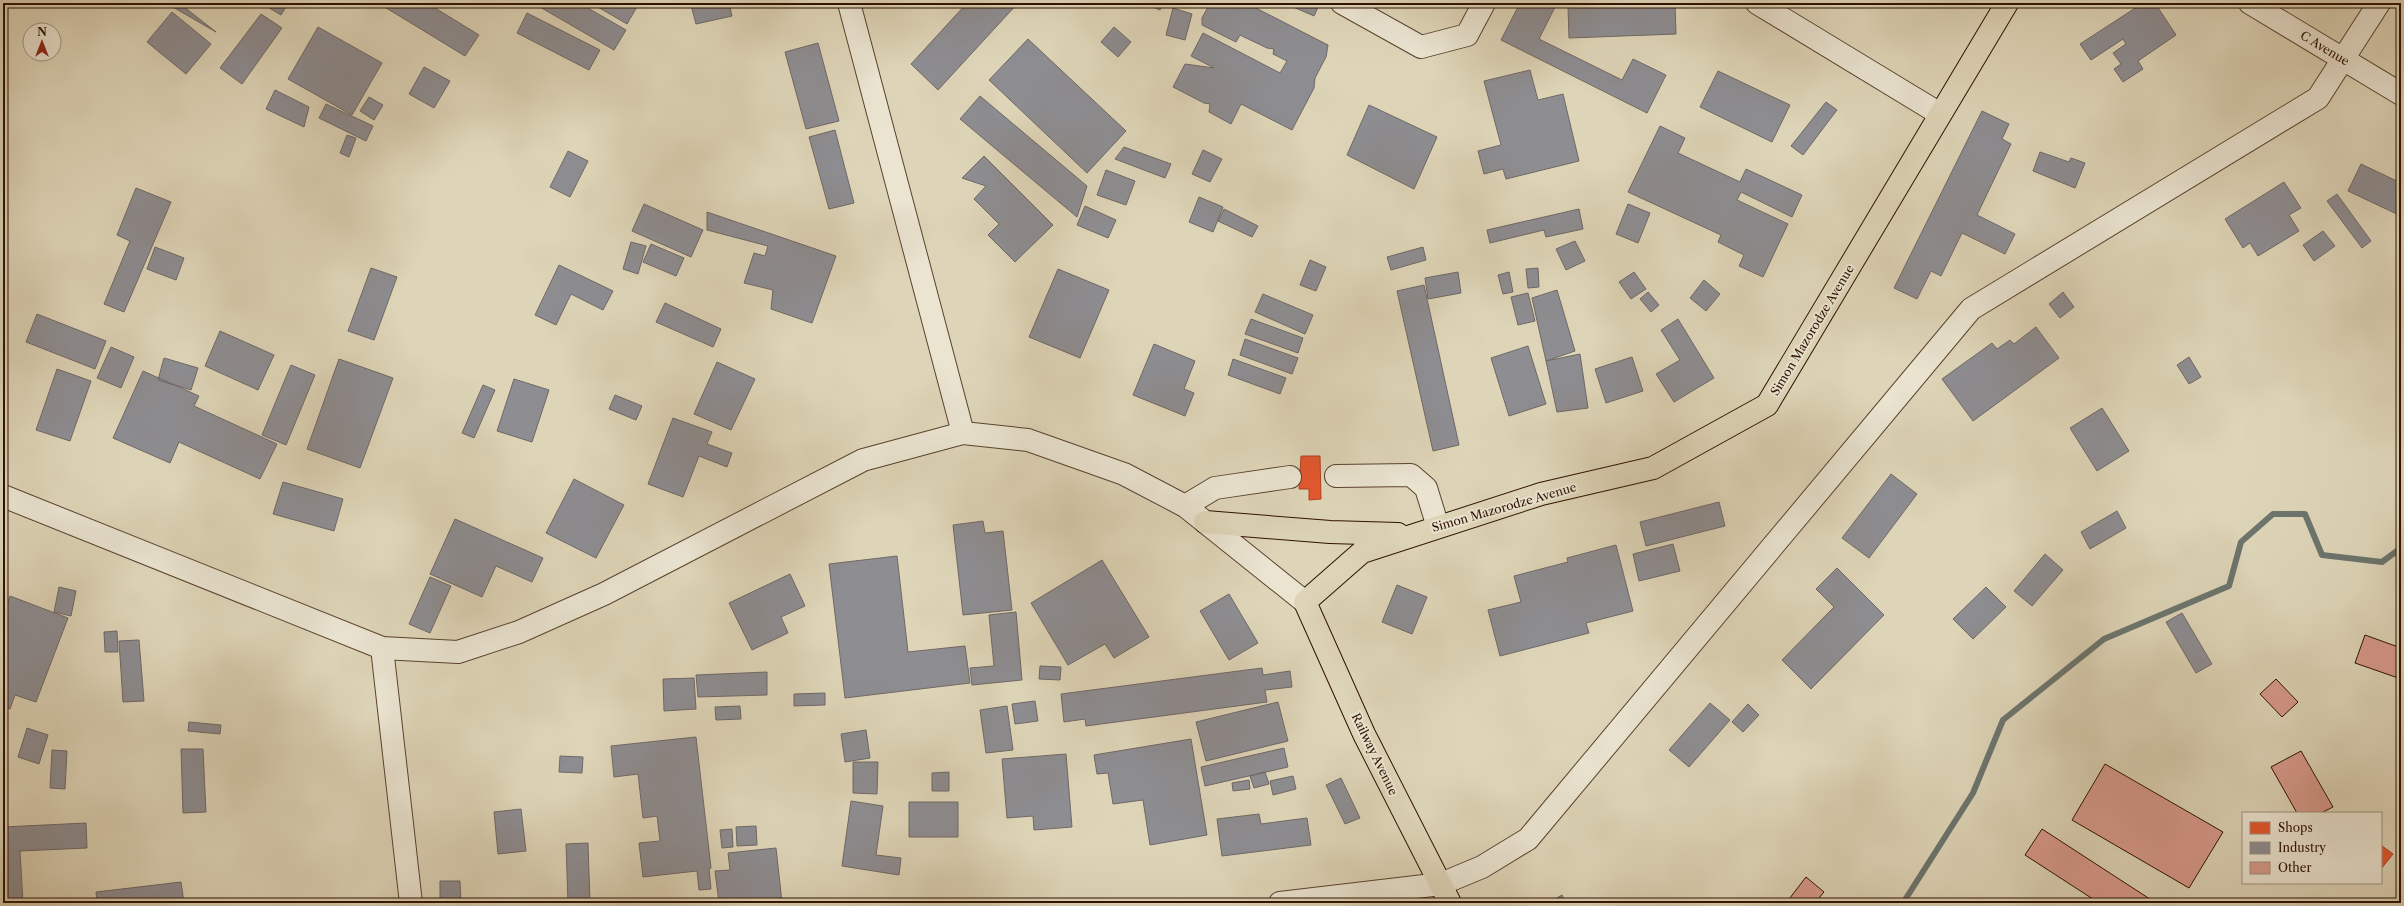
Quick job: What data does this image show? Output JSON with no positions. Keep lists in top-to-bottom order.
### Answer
{
  "streets": {
    "main road": ["Simon Mazorodze Avenue", "Railway Avenue"],
    "street": ["C Avenue"]
  },
  "crossings": [
    ["Simon Mazorodze Avenue", "Railway Avenue"]
  ],
  "legend": ["Shops", "Industry", "Other"],
  "north": "top"
}
